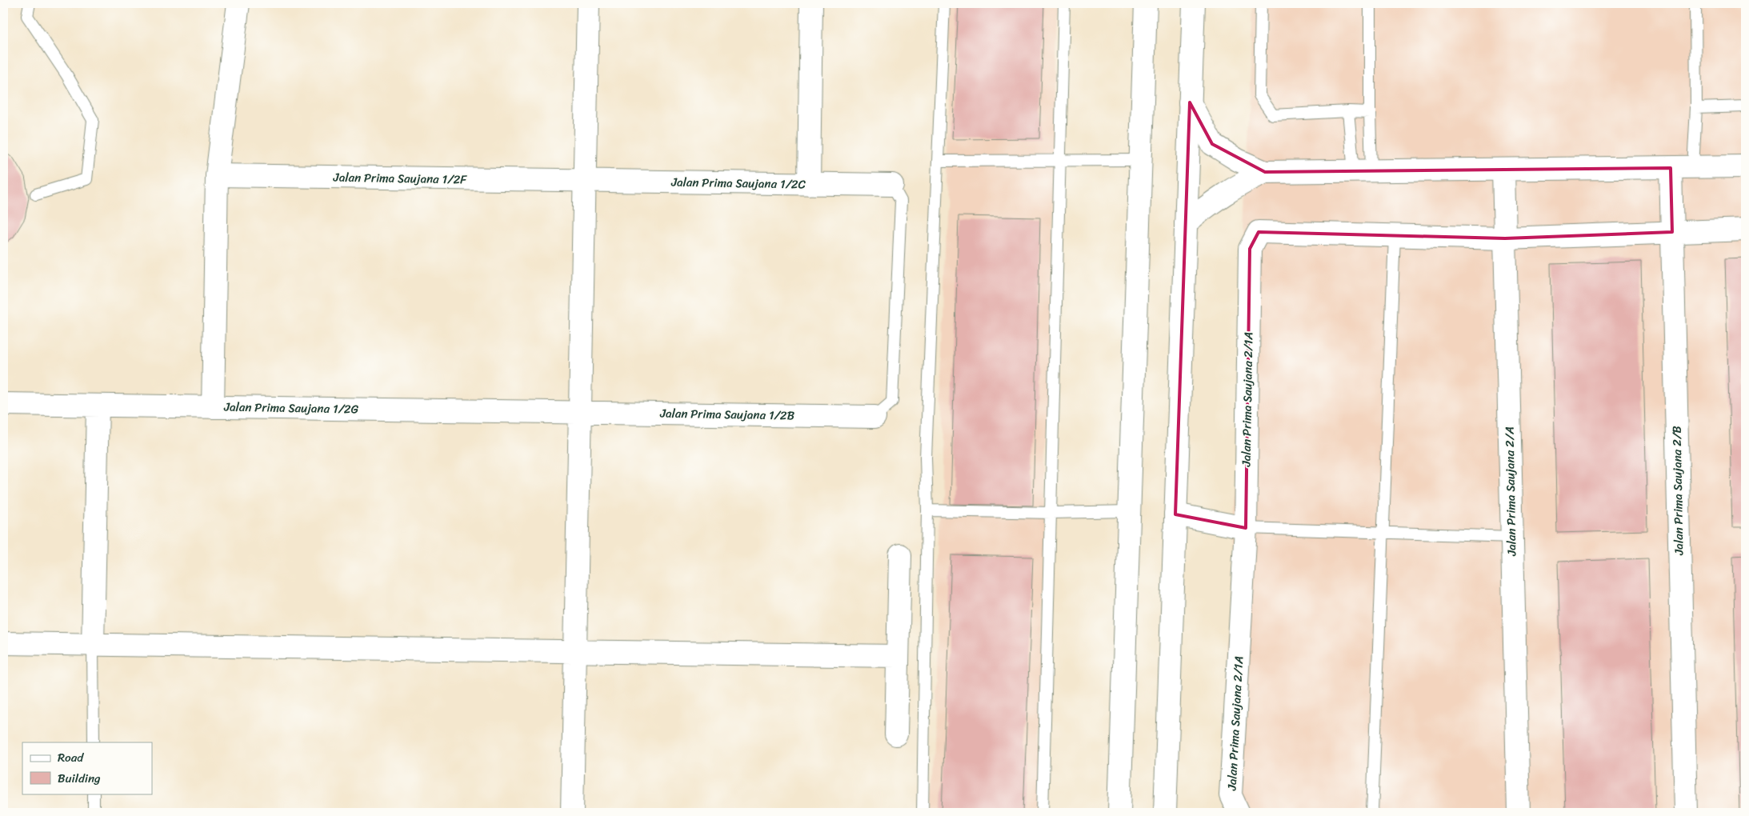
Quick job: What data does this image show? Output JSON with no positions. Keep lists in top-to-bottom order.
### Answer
{
  "streets": {
    "street": [
      "Jalan Prima Saujana 1/2F",
      "Jalan Prima Saujana 1/2C",
      "Jalan Prima Saujana 2/1A",
      "Jalan Prima Saujana 1/2G",
      "Jalan Prima Saujana 1/2B",
      "Jalan Prima Saujana 2/B",
      "Jalan Prima Saujana 2/A"
    ]
  },
  "crossings": [
    ["Jalan Prima Saujana 1/2F", "Jalan Prima Saujana 1/2C"],
    ["Jalan Prima Saujana 2/1A", "Jalan Prima Saujana 2/B"],
    ["Jalan Prima Saujana 2/1A", "Jalan Prima Saujana 2/A"],
    ["Jalan Prima Saujana 1/2G", "Jalan Prima Saujana 1/2B"]
  ],
  "legend": ["Road", "Building"]
}
